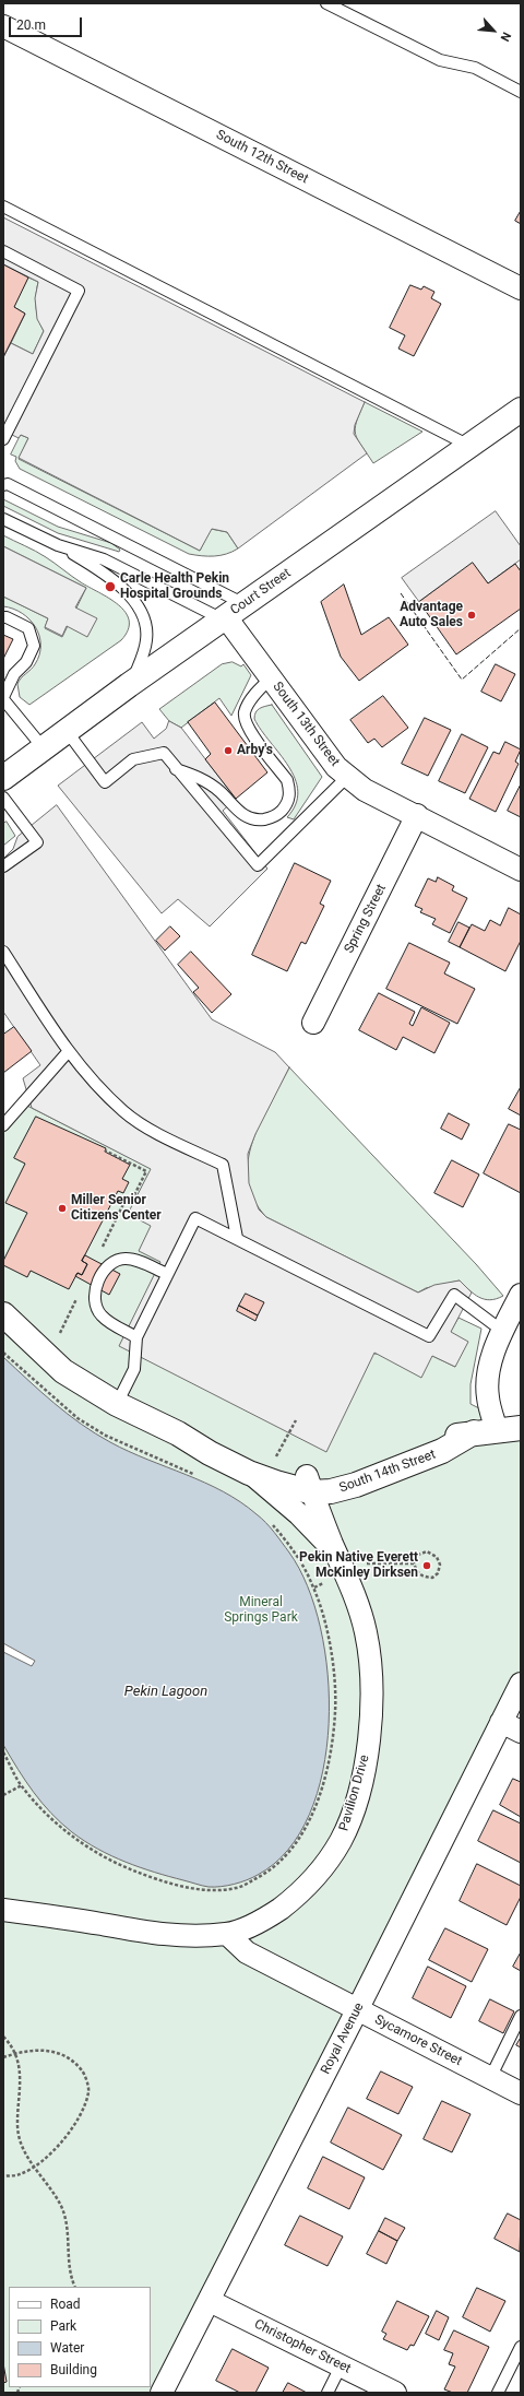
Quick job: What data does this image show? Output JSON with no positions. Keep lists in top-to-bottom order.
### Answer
{
  "streets": {
    "main road": ["Court Street", "South 14th Street"],
    "street": [
      "South 12th Street",
      "South 13th Street",
      "Spring Street",
      "Pavilion Drive",
      "Royal Avenue",
      "Sycamore Street",
      "Christopher Street"
    ]
  },
  "crossings": [
    ["Court Street", "South 13th Street"],
    ["South 13th Street", "Spring Street"],
    ["South 14th Street", "Pavilion Drive"],
    ["Pavilion Drive", "Sycamore Street"],
    ["Royal Avenue", "Sycamore Street"],
    ["Royal Avenue", "Christopher Street"]
  ],
  "water": ["Pekin Lagoon"],
  "parks": ["Mineral Springs Park"],
  "places": [
    "Carle Health Pekin Hospital Grounds",
    "Advantage Auto Sales",
    "Arby's",
    "Miller Senior Citizens Center",
    "Pekin Native Everett McKinley Dirksen"
  ],
  "legend": [
    "Road",
    "Park",
    "Water",
    "Building"
  ],
  "scale_bar": "20 m",
  "north": "bottom right"
}
